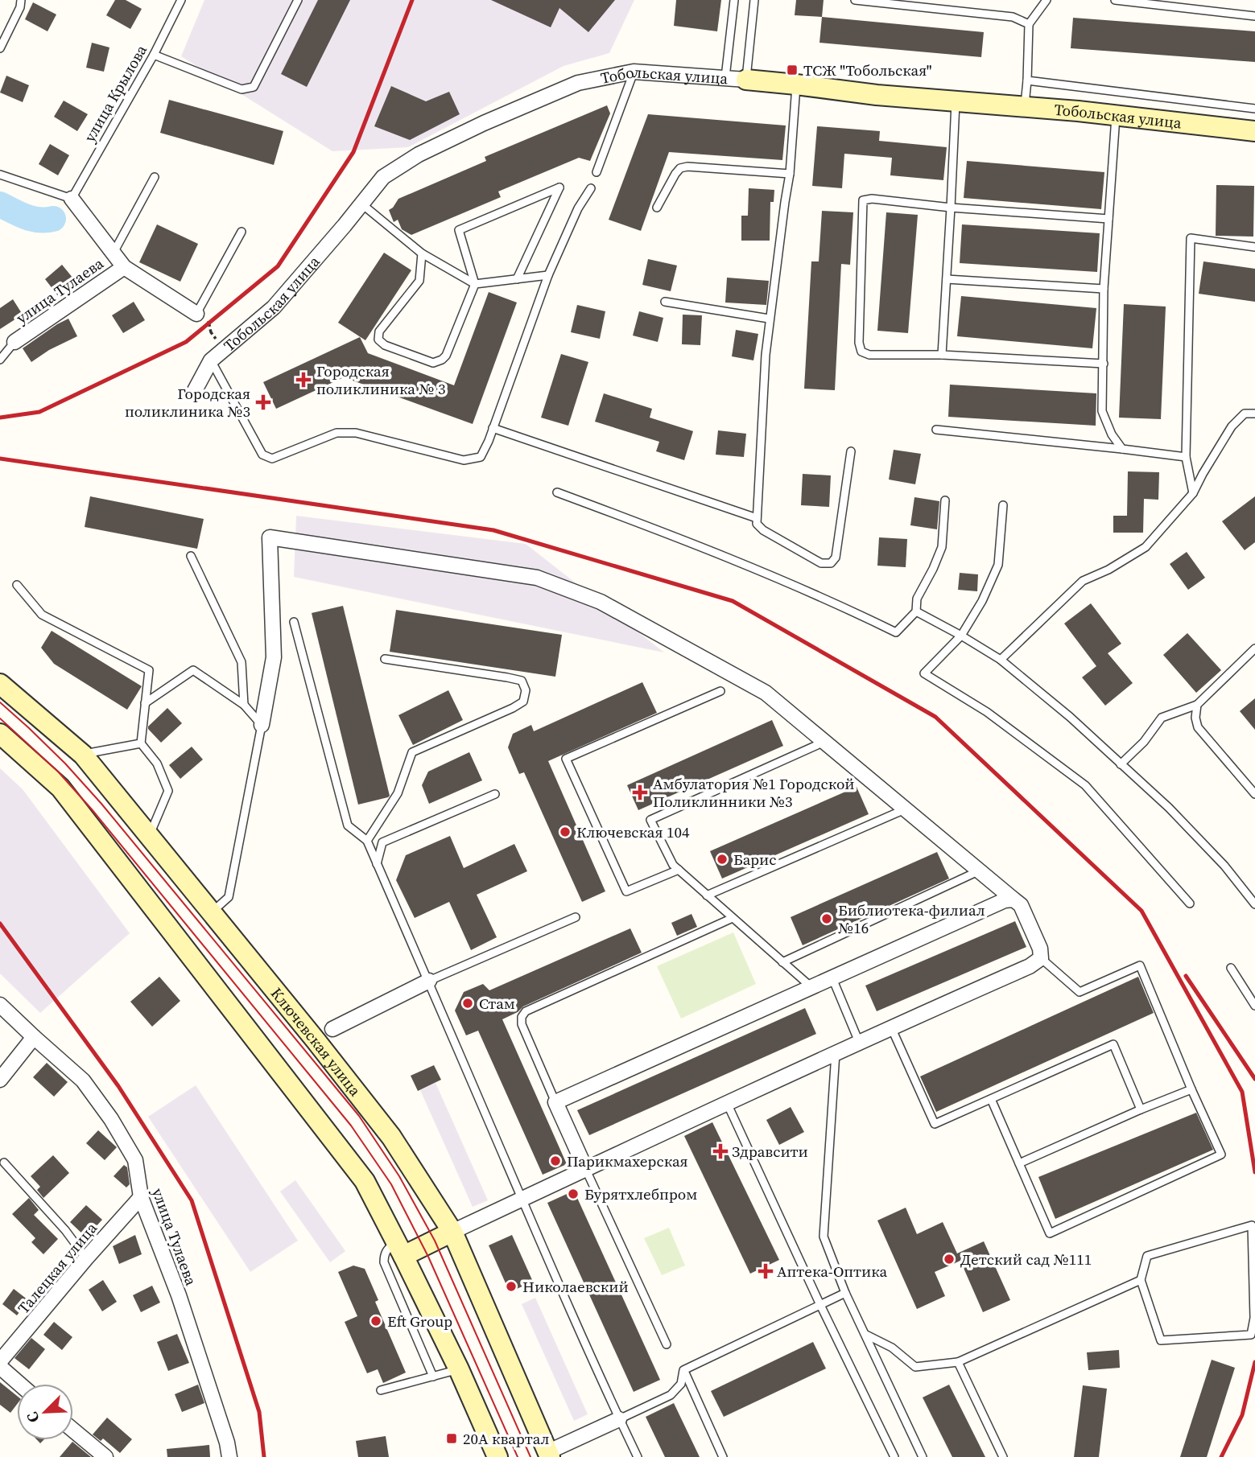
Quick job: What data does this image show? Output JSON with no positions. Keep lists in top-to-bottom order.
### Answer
{
  "streets": {
    "main road": ["Тобольская улица", "Ключевская улица"],
    "street": ["улица Тулаева", "Талецкая улица"],
    "lane": ["улица Крылова"]
  },
  "crossings": [
    ["улица Тулаева", "Талецкая улица"]
  ],
  "places": {
    "transit": ["ТСЖ \"Тобольская\"", "20А квартал"],
    "health": [
      "Городская поликлиника № 3",
      "Городская поликлиника №3",
      "Амбулатория №1 Городской Поликлинники №3",
      "Здравсити",
      "Аптека-Оптика"
    ],
    "other": [
      "Ключевская 104",
      "Барис",
      "Библиотека-филиал №16",
      "Стам",
      "Парикмахерская",
      "Бурятхлебпром",
      "Детский сад №111",
      "Николаевский",
      "Eft Group"
    ]
  },
  "north": "bottom left"
}
